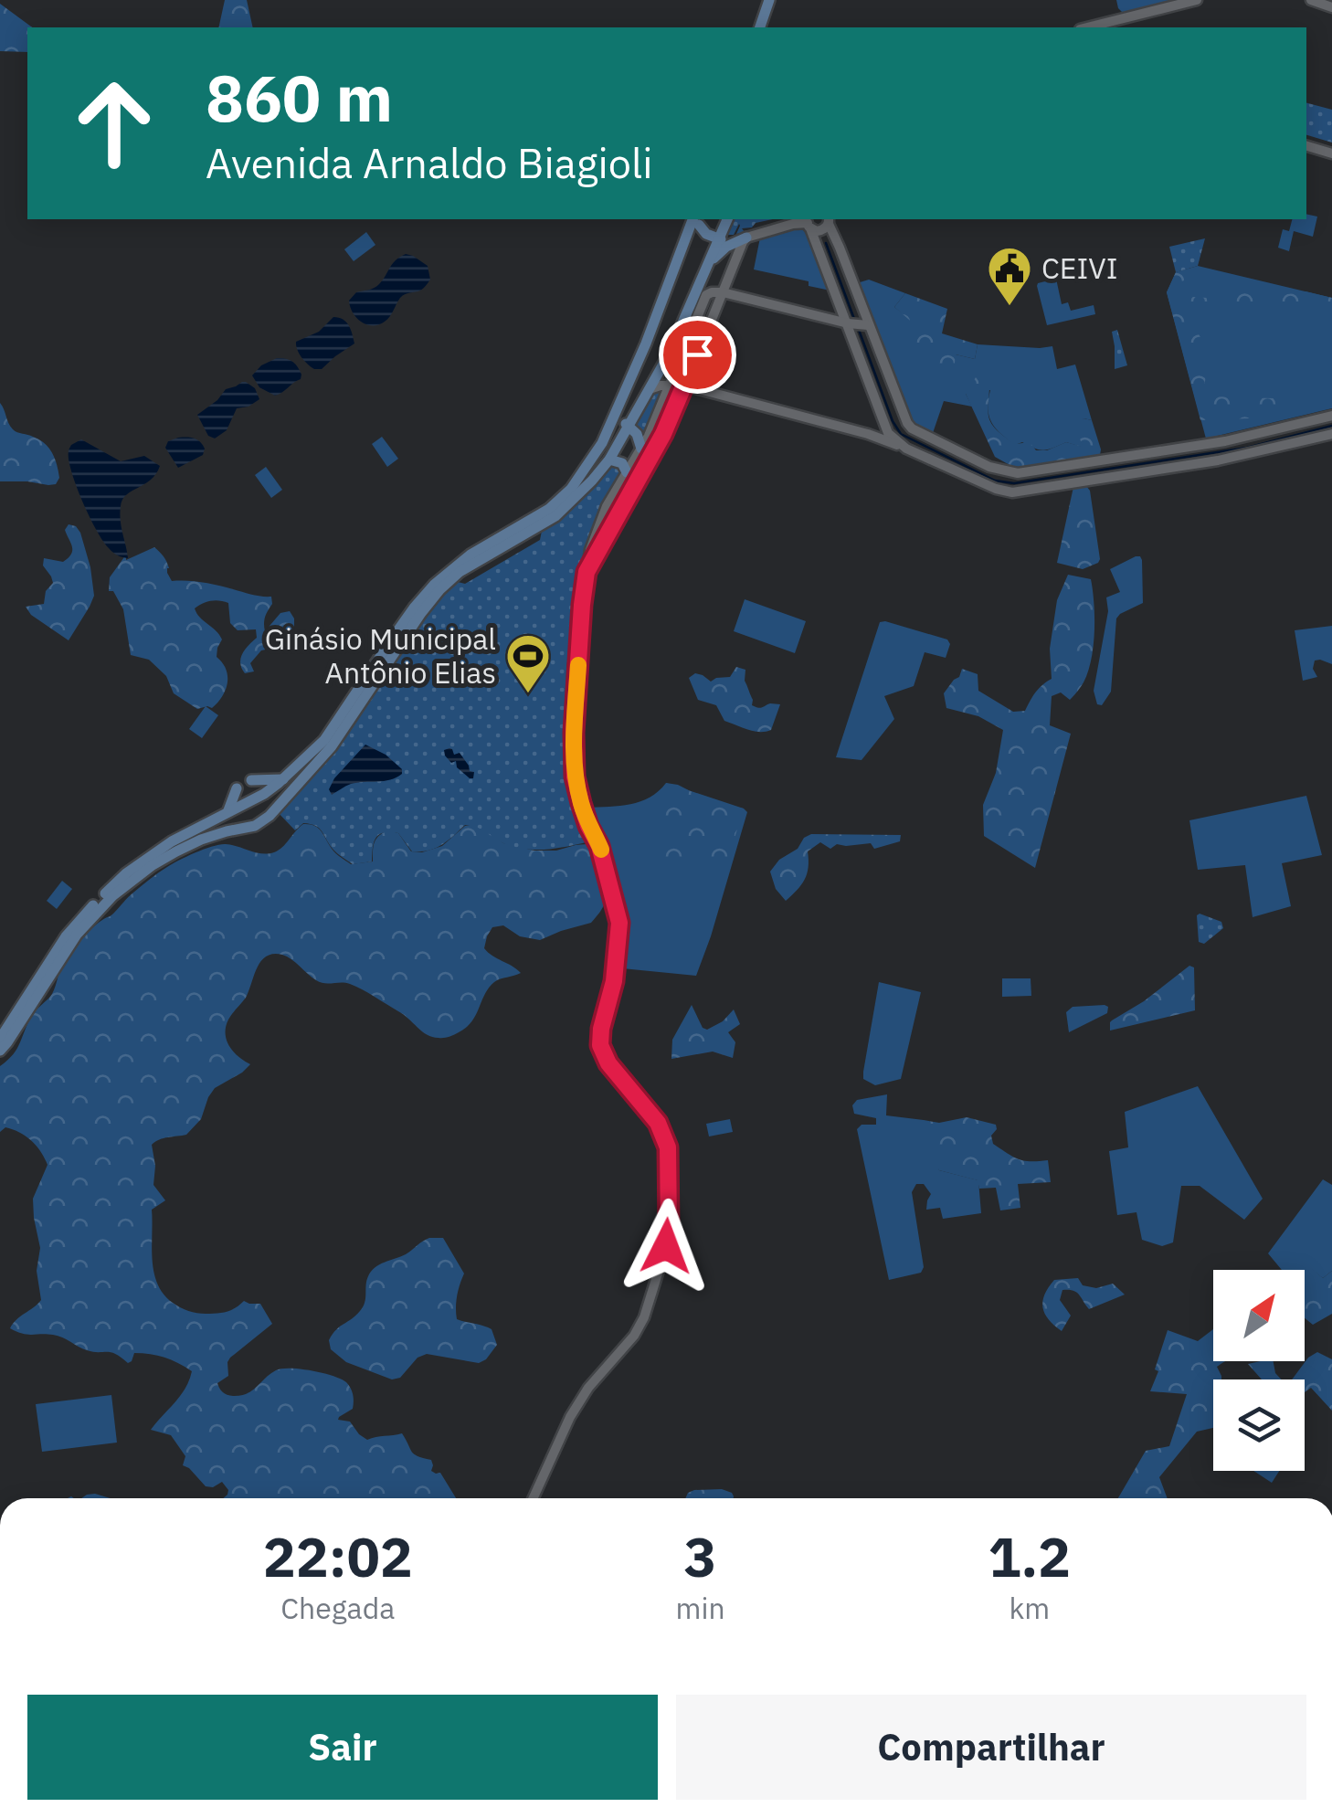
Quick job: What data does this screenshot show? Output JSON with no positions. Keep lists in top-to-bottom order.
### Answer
{
  "places": {
    "public building": ["CEIVI"],
    "sports": ["Ginásio Municipal Antônio Elias"]
  },
  "north": "top right",
  "page": {
    "turn": ["860 m", "Avenida Arnaldo Biagioli"],
    "eta": [
      "22:02",
      "Chegada",
      "3",
      "min",
      "1.2",
      "km"
    ],
    "buttons": ["Sair", "Compartilhar"]
  }
}
